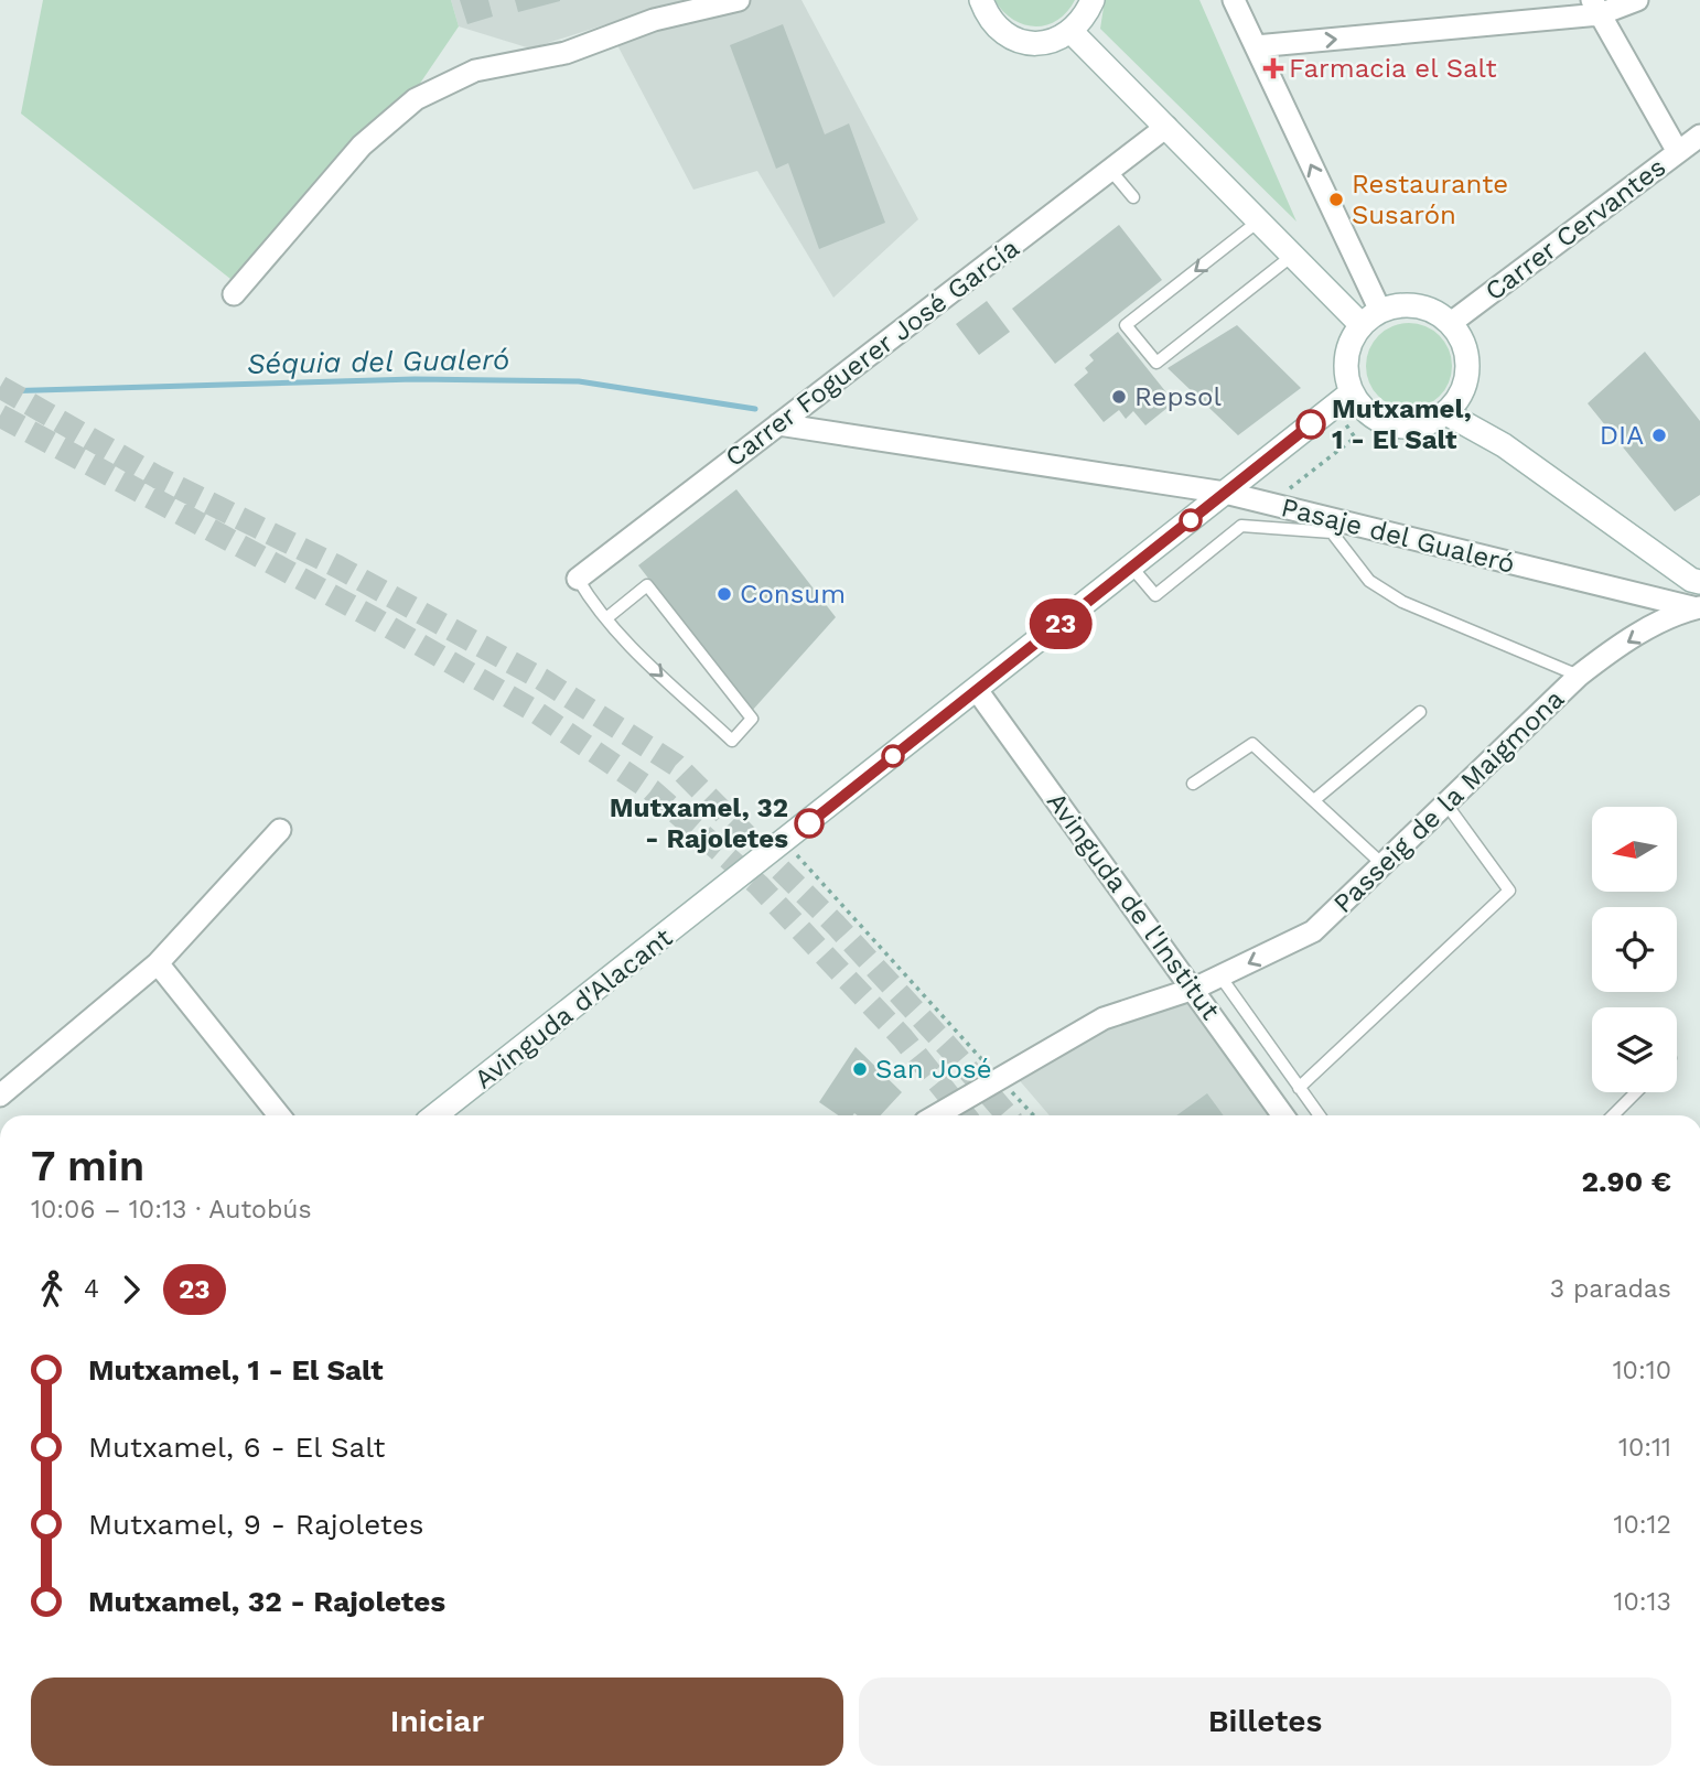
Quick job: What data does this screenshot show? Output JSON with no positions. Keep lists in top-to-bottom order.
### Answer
{
  "streets": {
    "street": [
      "Carrer Cervantes",
      "Carrer Foguerer José García",
      "Pasaje del Gualeró",
      "Passeig de la Maigmona",
      "Avinguda de l'Institut",
      "Avinguda d'Alacant"
    ]
  },
  "crossings": [
    ["Carrer Cervantes", "Avinguda d'Alacant"],
    ["Carrer Foguerer José García", "Pasaje del Gualeró"],
    ["Pasaje del Gualeró", "Passeig de la Maigmona"],
    ["Pasaje del Gualeró", "Avinguda d'Alacant"],
    ["Passeig de la Maigmona", "Avinguda de l'Institut"],
    ["Avinguda de l'Institut", "Avinguda d'Alacant"]
  ],
  "one_way": ["Passeig de la Maigmona"],
  "water": ["Séquia del Gualeró"],
  "places": {
    "health": ["Farmacia el Salt"],
    "other": [
      "Restaurante Susarón",
      "Repsol",
      "Mutxamel, 1 - El Salt",
      "DIA",
      "Consum",
      "Mutxamel, 32 - Rajoletes",
      "San José"
    ]
  },
  "lines": ["bus line 23"],
  "north": "left",
  "page": {
    "on_map": "23",
    "heading": ["7 min", "10:06 – 10:13 · Autobús", "2.90 €"],
    "legs": ["4", "23", "3 paradas"],
    "list": [
      {
        "name": "Mutxamel, 1 - El Salt",
        "value": "10:10"
      },
      {
        "name": "Mutxamel, 6 - El Salt",
        "value": "10:11"
      },
      {
        "name": "Mutxamel, 9 - Rajoletes",
        "value": "10:12"
      },
      {
        "name": "Mutxamel, 32 - Rajoletes",
        "value": "10:13"
      }
    ],
    "buttons": ["Iniciar", "Billetes"]
  }
}
